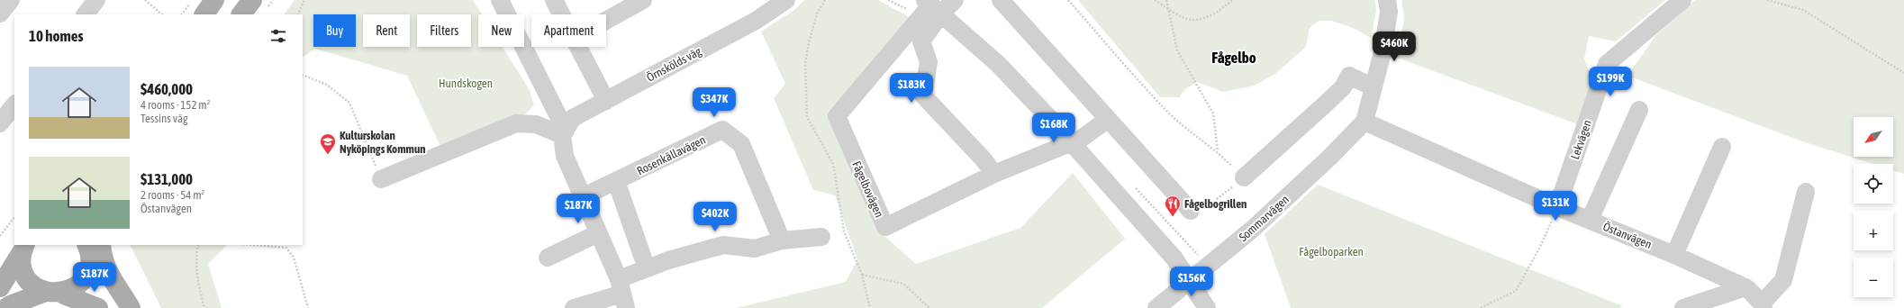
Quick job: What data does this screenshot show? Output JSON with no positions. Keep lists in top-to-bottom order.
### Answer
{
  "streets": {
    "street": [
      "Örnskölds väg",
      "Lekvägen",
      "Rosenkällavägen",
      "Fågelbovägen",
      "Sommarvägen",
      "Östanvägen"
    ]
  },
  "crossings": [
    ["Lekvägen", "Östanvägen"],
    ["Sommarvägen", "Östanvägen"]
  ],
  "districts": ["Fågelbo"],
  "parks": ["Hundskogen", "Fågelboparken"],
  "places": {
    "school or university": ["Kulturskolan Nyköpings Kommun"],
    "restaurant": ["Fågelbogrillen"]
  },
  "north": "bottom left",
  "page": {
    "chip": [
      "Buy",
      "Rent",
      "Filters",
      "New",
      "Apartment"
    ],
    "heading": "10 homes",
    "price": [
      "$460K",
      "$199K",
      "$183K",
      "$347K",
      "$168K",
      "$131K",
      "$187K",
      "$402K",
      "$187K",
      "$156K"
    ],
    "list": [
      {
        "name": "$460,000",
        "note": "4 rooms · 152 m² · Tessins väg"
      },
      {
        "name": "$131,000",
        "note": "2 rooms · 54 m² · Östanvägen"
      }
    ],
    "map_buttons": ["+", "−"]
  }
}
